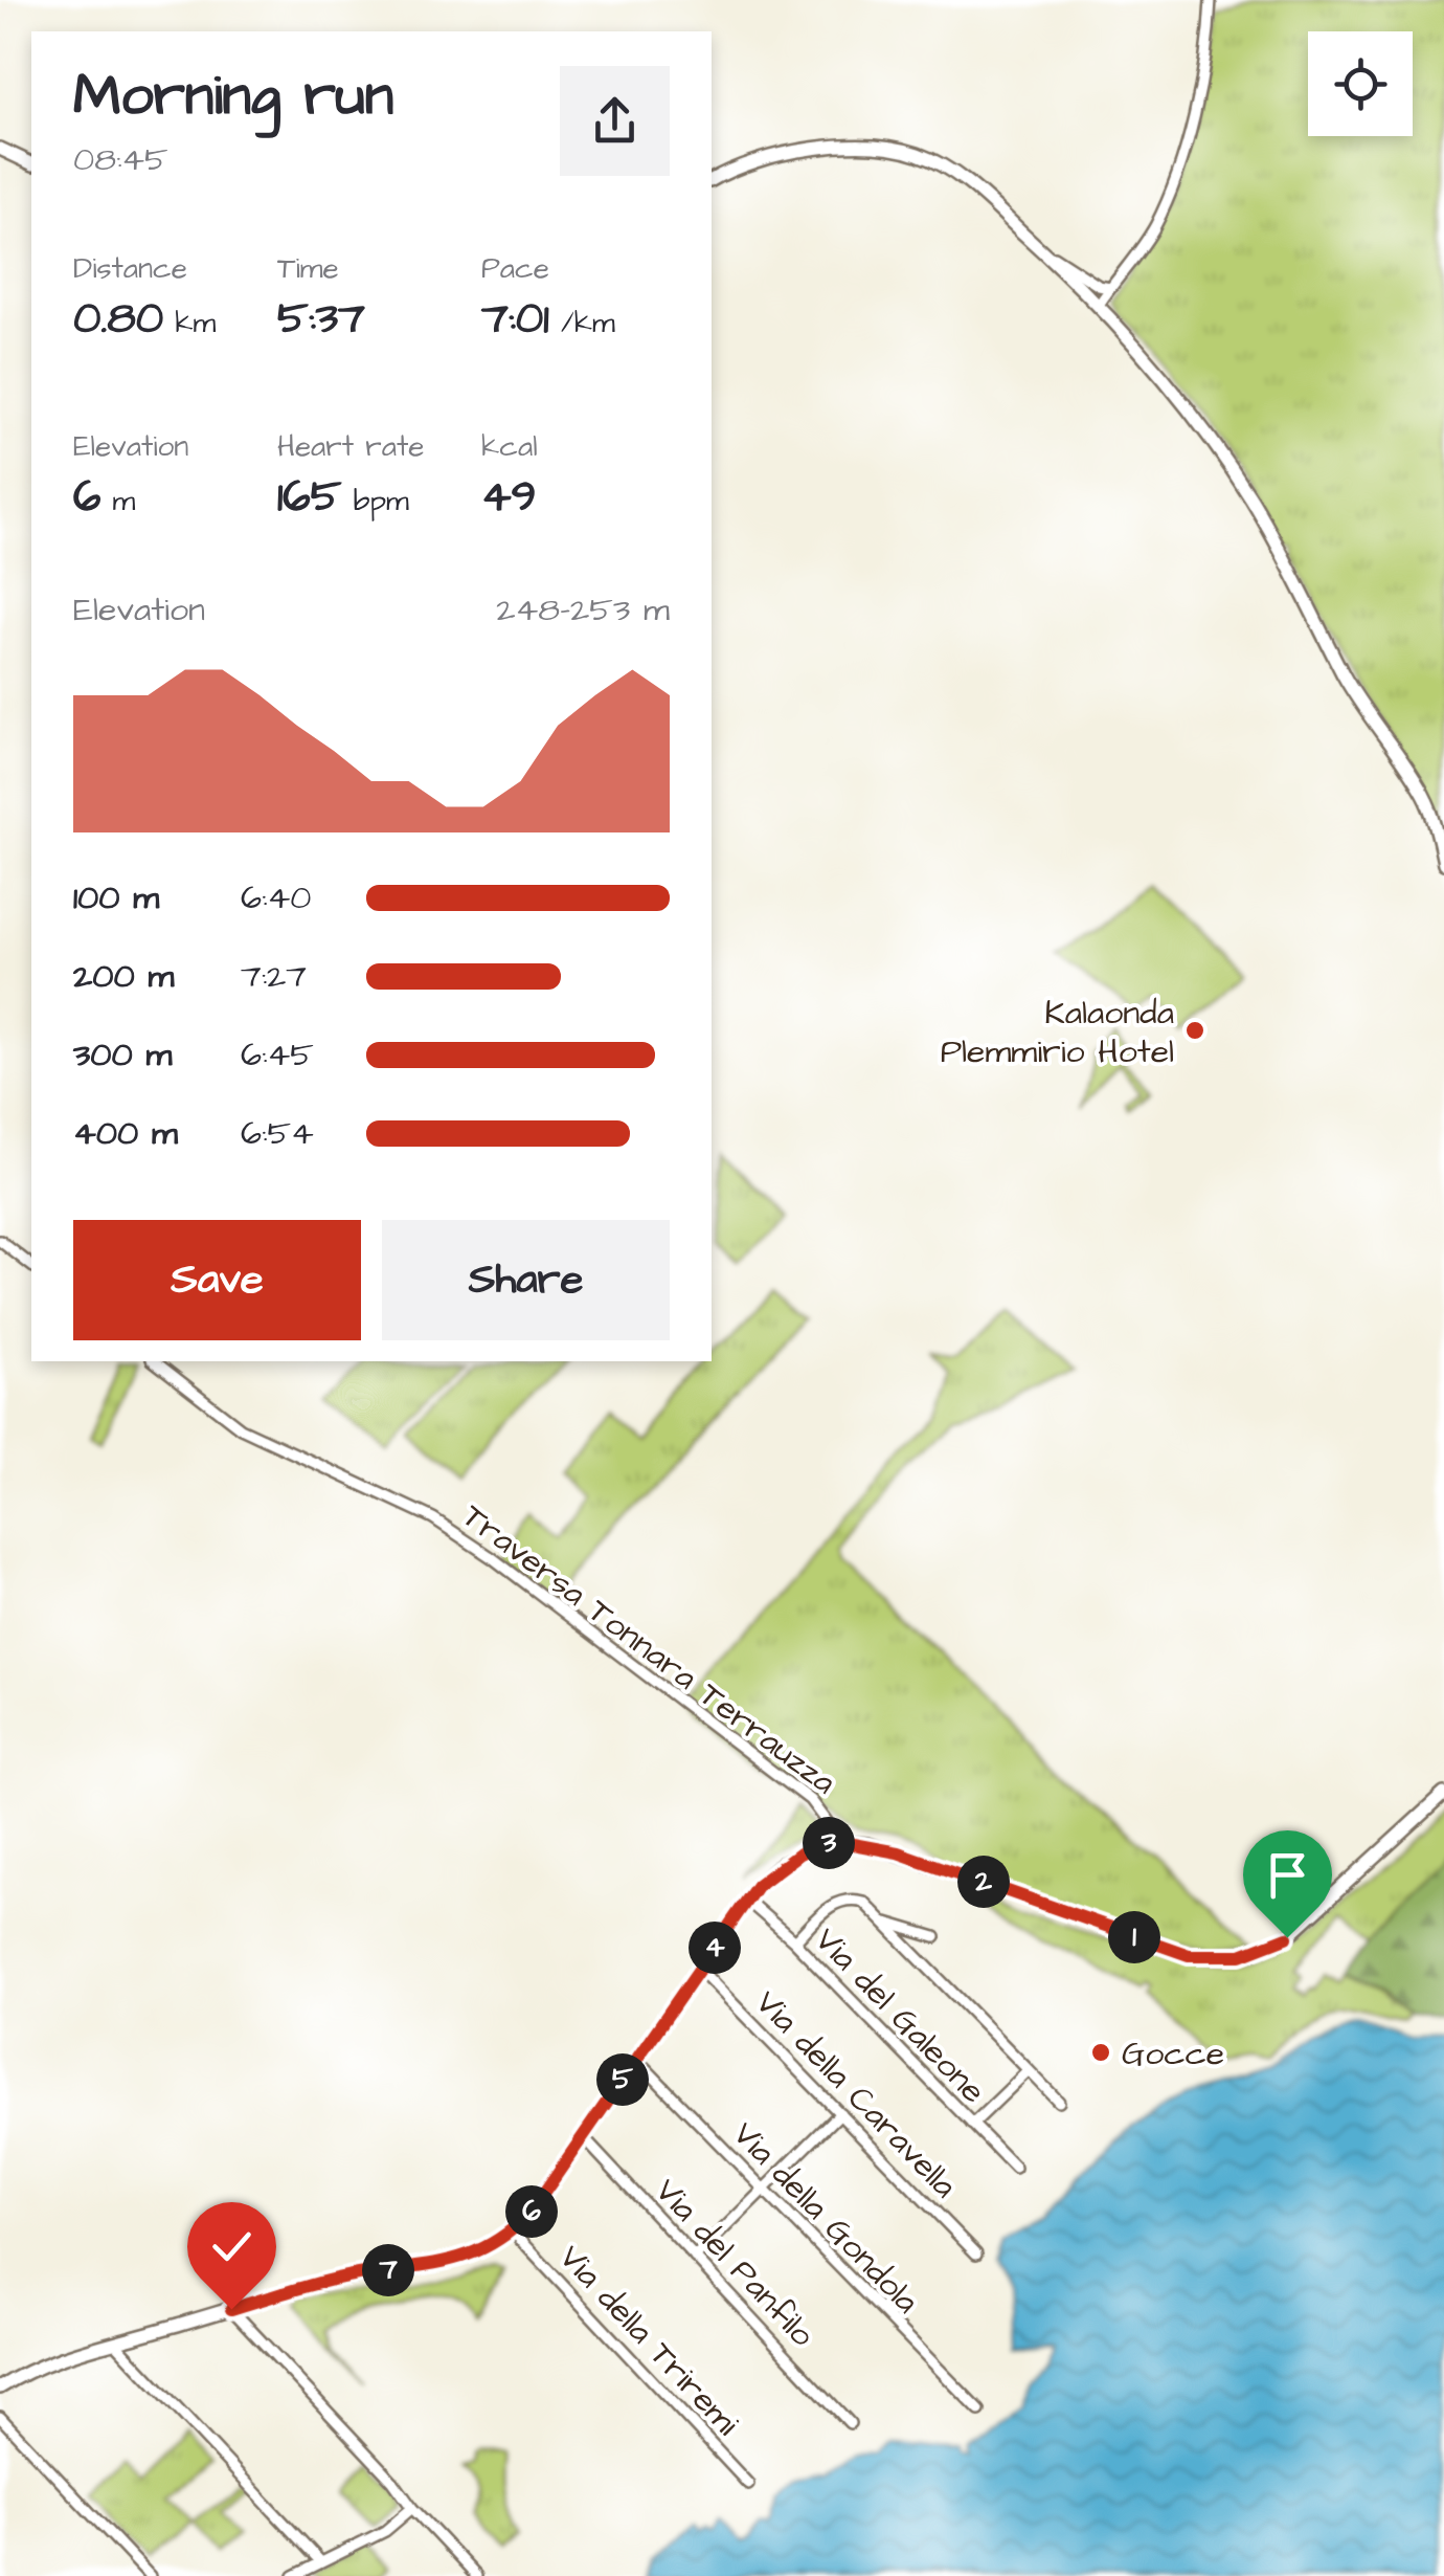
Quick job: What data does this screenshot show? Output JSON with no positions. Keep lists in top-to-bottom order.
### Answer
{
  "streets": {
    "street": [
      "Traversa Tonnara Terrauzza",
      "Via del Galeone",
      "Via della Caravella",
      "Via della Gondola",
      "Via del Panfilo",
      "Via della Triremi"
    ]
  },
  "places": ["Kalaonda Plemmirio Hotel", "Gocce"],
  "page": {
    "heading": ["Morning run", "08:45"],
    "stats": [
      ["Distance", "0.80 km"],
      ["Time", "5:37"],
      ["Pace", "7:01 /km"],
      ["Elevation", "6 m"],
      ["Heart rate", "165 bpm"],
      ["kcal", "49"]
    ],
    "chart": ["Elevation", "248–253 m"],
    "list": [
      {
        "name": "100 m",
        "note": "6:40"
      },
      {
        "name": "200 m",
        "note": "7:27"
      },
      {
        "name": "300 m",
        "note": "6:45"
      },
      {
        "name": "400 m",
        "note": "6:54"
      }
    ],
    "buttons": ["Save", "Share"],
    "pins": [
      "3",
      "2",
      "1",
      "4",
      "5",
      "6",
      "7"
    ]
  }
}
